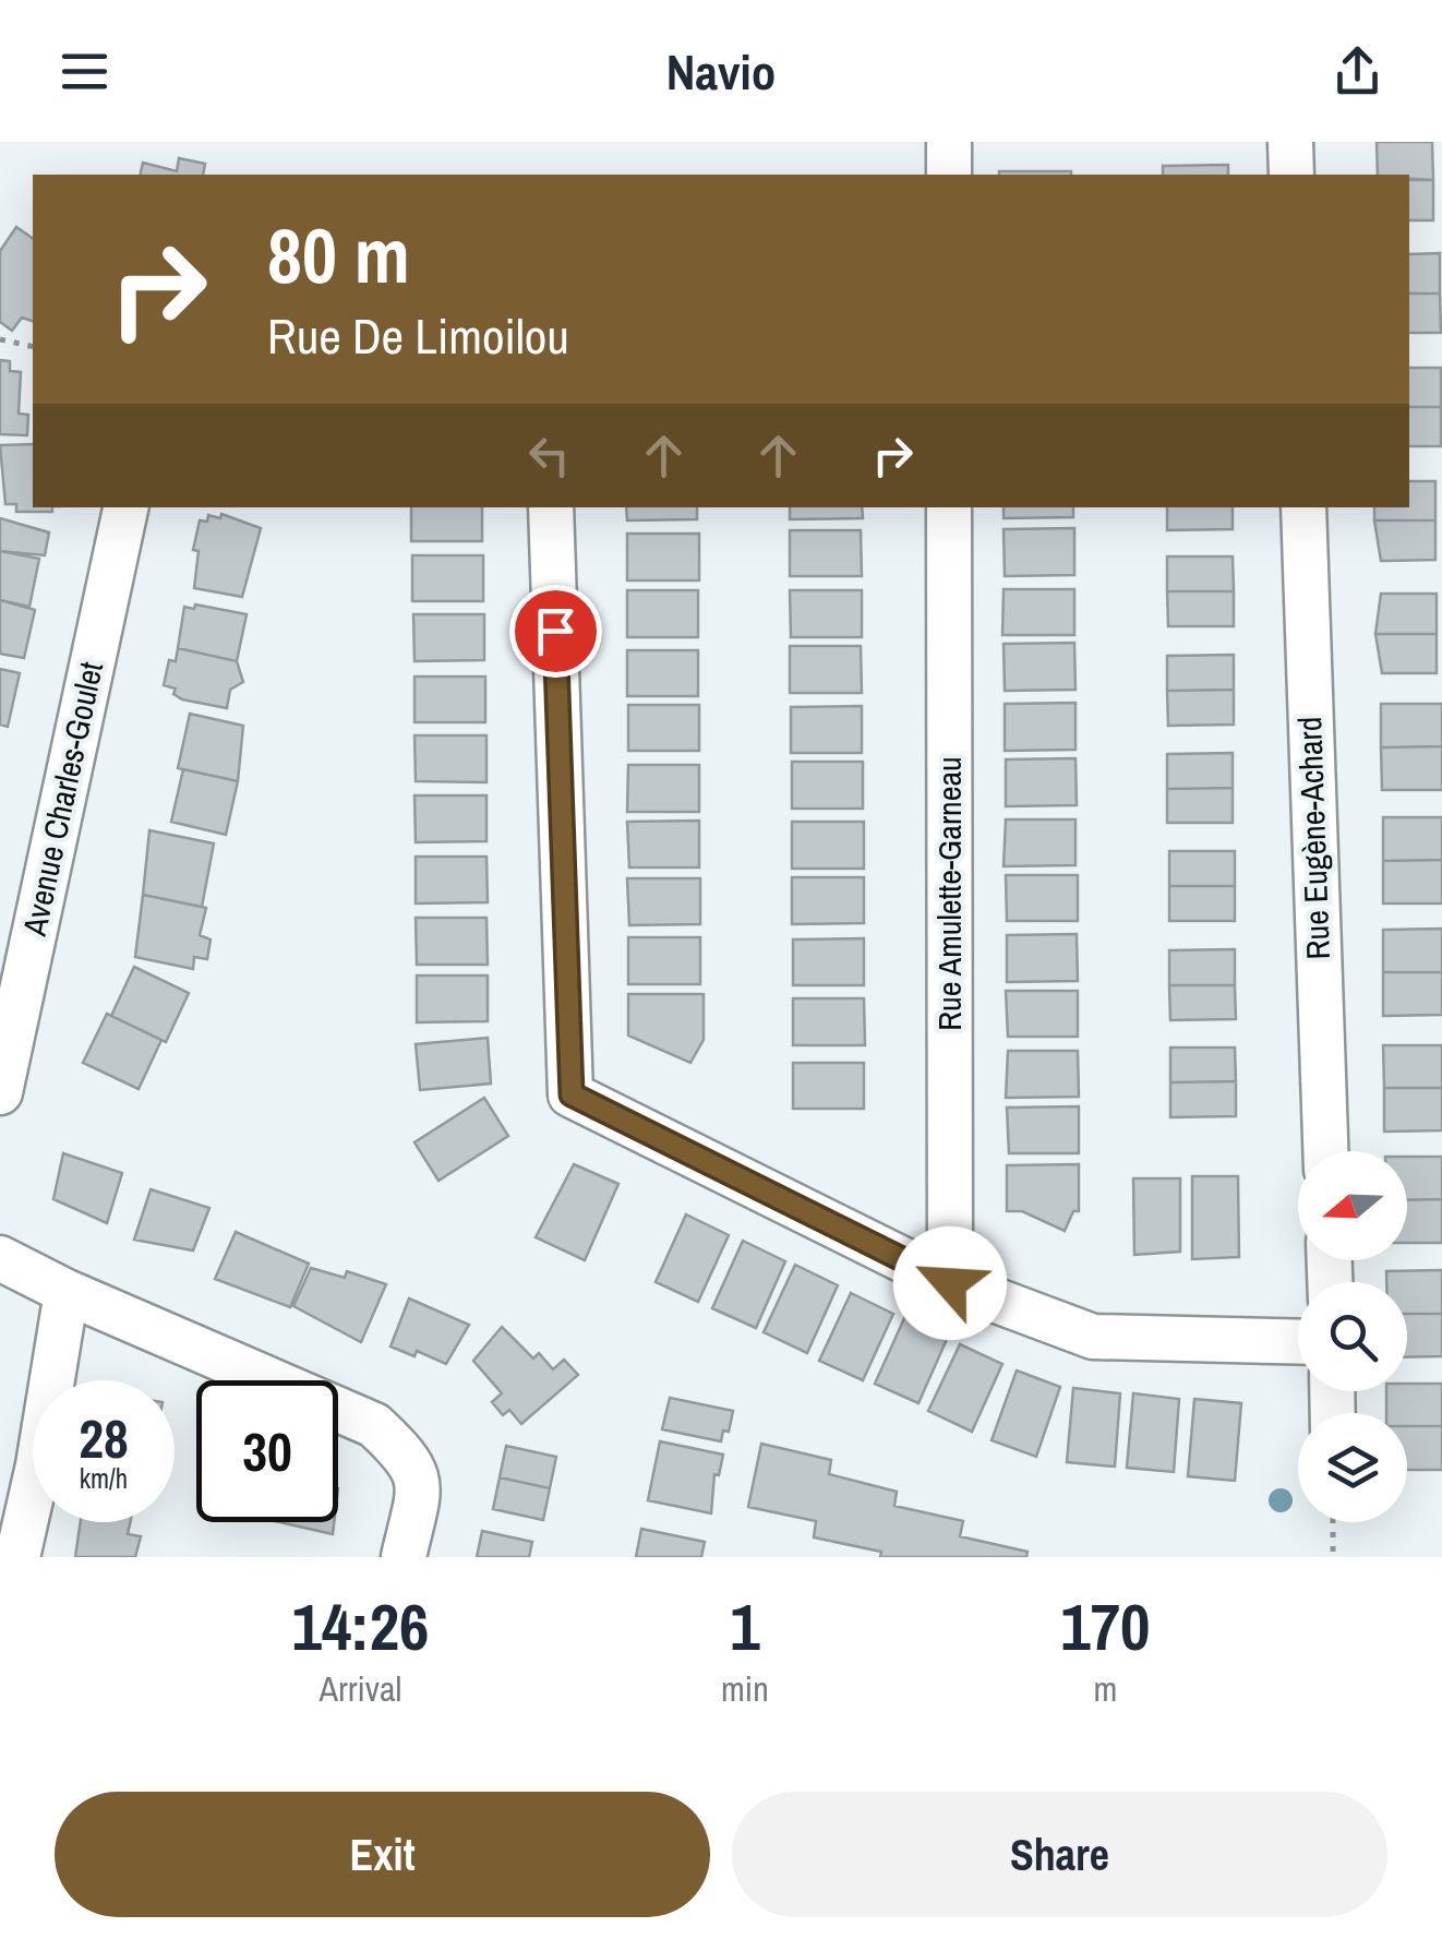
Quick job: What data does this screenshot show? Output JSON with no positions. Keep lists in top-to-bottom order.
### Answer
{
  "streets": {
    "street": ["Avenue Charles-Goulet", "Rue Eugène-Achard", "Rue Amulette-Garneau"]
  },
  "north": "left",
  "page": {
    "header": "Navio",
    "turn": ["80 m", "Rue De Limoilou"],
    "speed": "28 km/h",
    "limit": "30",
    "eta": [
      "14:26",
      "Arrival",
      "1",
      "min",
      "170",
      "m"
    ],
    "buttons": ["Exit", "Share"]
  }
}
